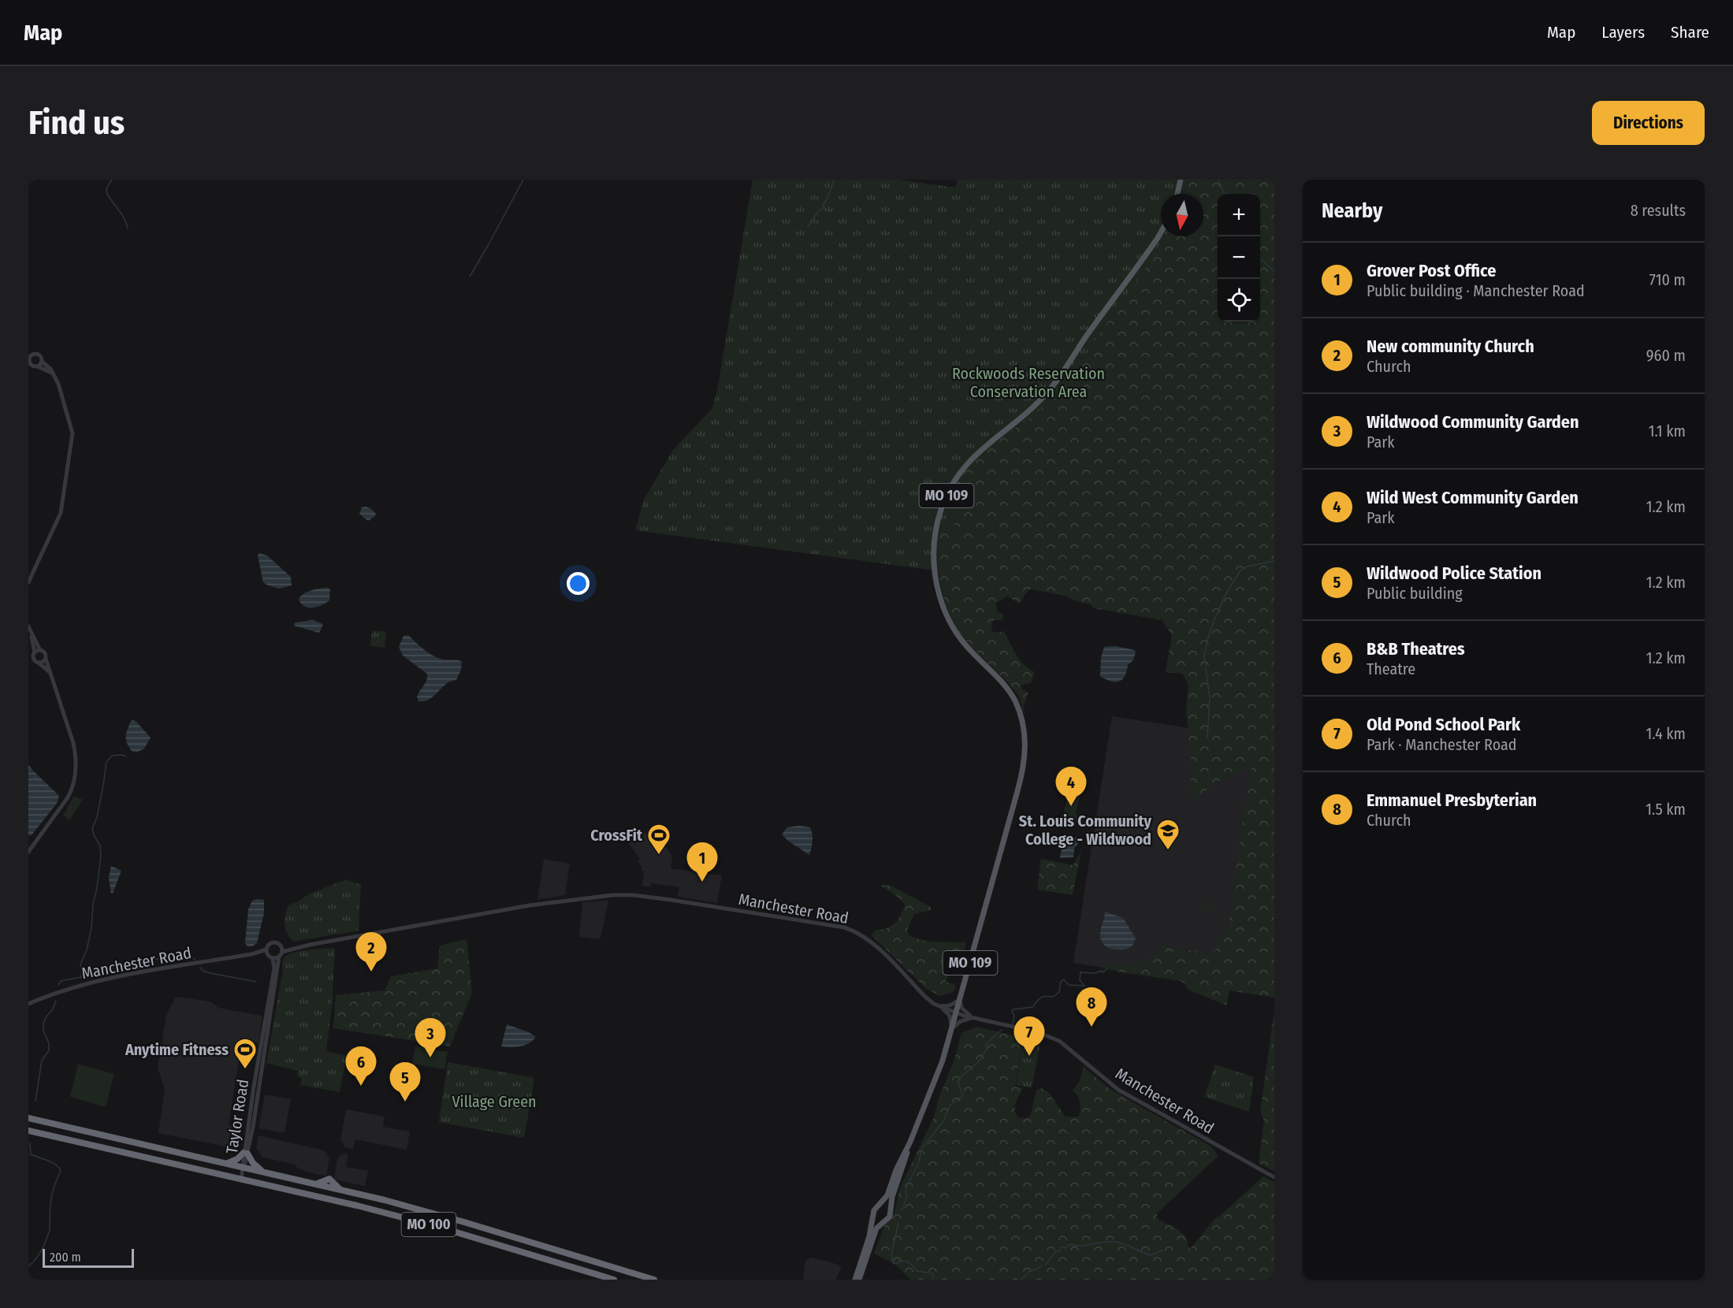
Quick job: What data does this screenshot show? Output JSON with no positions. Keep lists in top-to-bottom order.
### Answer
{
  "streets": {
    "highway": ["MO 100"],
    "main road": ["MO 109"],
    "street": ["Manchester Road", "Taylor Road"]
  },
  "crossings": [
    ["MO 109", "Manchester Road"],
    ["Manchester Road", "Taylor Road"],
    ["Taylor Road", "MO 100"]
  ],
  "parks": ["Rockwoods Reservation Conservation Area", "Village Green"],
  "places": {
    "school or university": ["St. Louis Community College - Wildwood"],
    "sports": ["CrossFit", "Anytime Fitness"]
  },
  "scale_bar": "200 m",
  "north": "bottom",
  "page": {
    "header": "Map",
    "nav": ["Map", "Layers", "Share"],
    "buttons": "Directions",
    "title": "Find us",
    "heading": ["Nearby", "8 results"],
    "map_buttons": ["+", "−"],
    "list": [
      {
        "mark": "1",
        "name": "Grover Post Office",
        "note": "Public building · Manchester Road",
        "value": "710 m"
      },
      {
        "mark": "2",
        "name": "New community Church",
        "note": "Church",
        "value": "960 m"
      },
      {
        "mark": "3",
        "name": "Wildwood Community Garden",
        "note": "Park",
        "value": "1.1 km"
      },
      {
        "mark": "4",
        "name": "Wild West Community Garden",
        "note": "Park",
        "value": "1.2 km"
      },
      {
        "mark": "5",
        "name": "Wildwood Police Station",
        "note": "Public building",
        "value": "1.2 km"
      },
      {
        "mark": "6",
        "name": "B&B Theatres",
        "note": "Theatre",
        "value": "1.2 km"
      },
      {
        "mark": "7",
        "name": "Old Pond School Park",
        "note": "Park · Manchester Road",
        "value": "1.4 km"
      },
      {
        "mark": "8",
        "name": "Emmanuel Presbyterian",
        "note": "Church",
        "value": "1.5 km"
      }
    ],
    "pins": [
      "4",
      "1",
      "2",
      "8",
      "7",
      "3",
      "6",
      "5"
    ],
    "scale": "200 m"
  }
}
